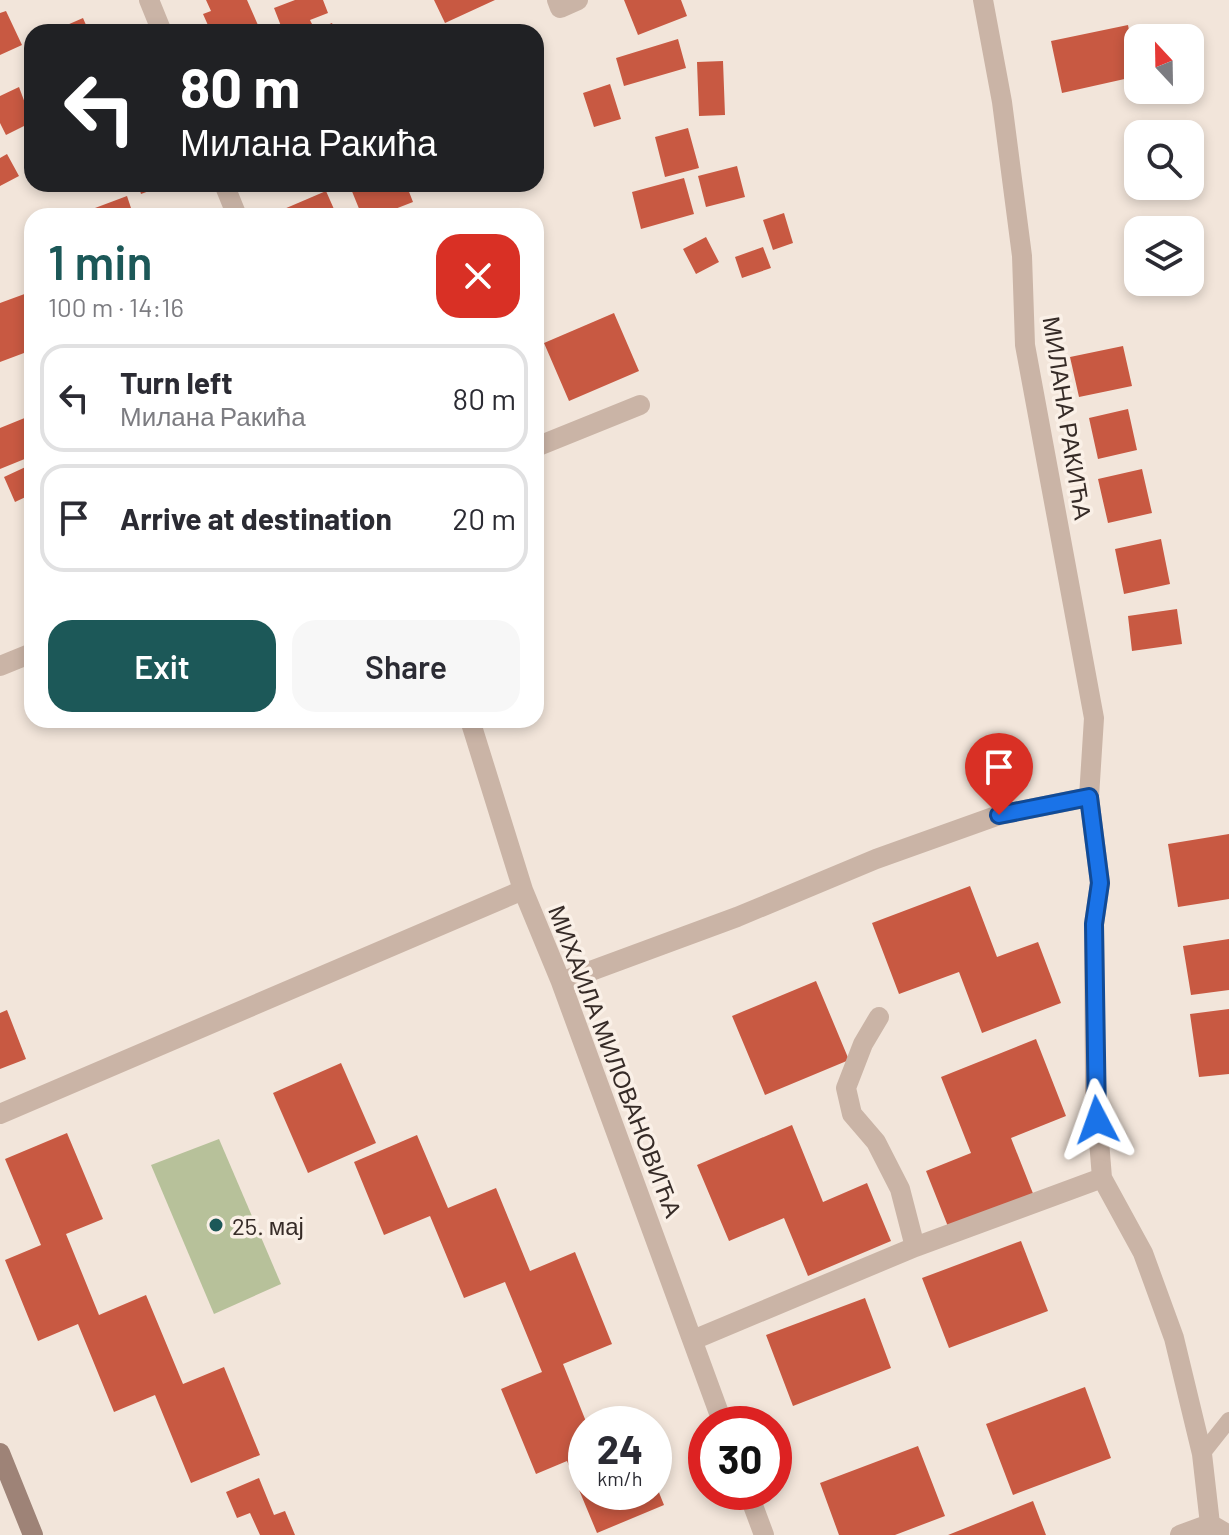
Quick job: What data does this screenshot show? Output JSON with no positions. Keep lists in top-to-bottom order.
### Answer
{
  "streets": {
    "street": ["МИЛАНА РАКИЋА", "МИХАИЛА МИЛОВАНОВИЋА"]
  },
  "places": ["25. мај"],
  "north": "top",
  "page": {
    "turn": ["80 m", "Милана Ракића"],
    "heading": ["1 min", "100 m · 14:16"],
    "list": [
      {
        "name": "Turn left",
        "note": "Милана Ракића",
        "value": "80 m"
      },
      {
        "name": "Arrive at destination",
        "value": "20 m"
      }
    ],
    "buttons": ["Exit", "Share"],
    "speed": "24 km/h",
    "limit": "30"
  }
}
